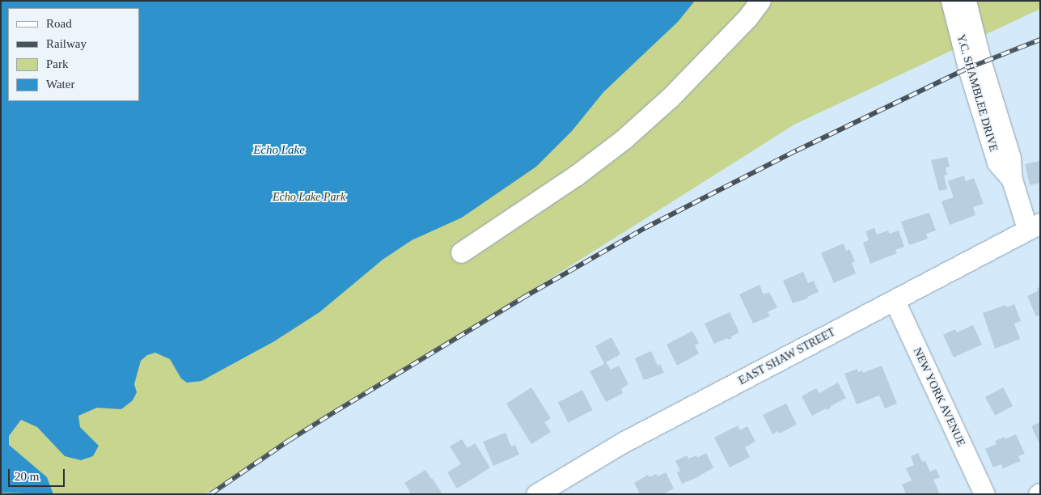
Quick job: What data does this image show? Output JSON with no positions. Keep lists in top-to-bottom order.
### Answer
{
  "streets": {
    "street": ["Y.C. SHAMBLEE DRIVE", "EAST SHAW STREET", "NEW YORK AVENUE"]
  },
  "crossings": [
    ["Y.C. SHAMBLEE DRIVE", "EAST SHAW STREET"],
    ["EAST SHAW STREET", "NEW YORK AVENUE"]
  ],
  "water": ["Echo Lake"],
  "parks": ["Echo Lake Park"],
  "legend": [
    "Road",
    "Railway",
    "Park",
    "Water"
  ],
  "scale_bar": "20 m"
}
